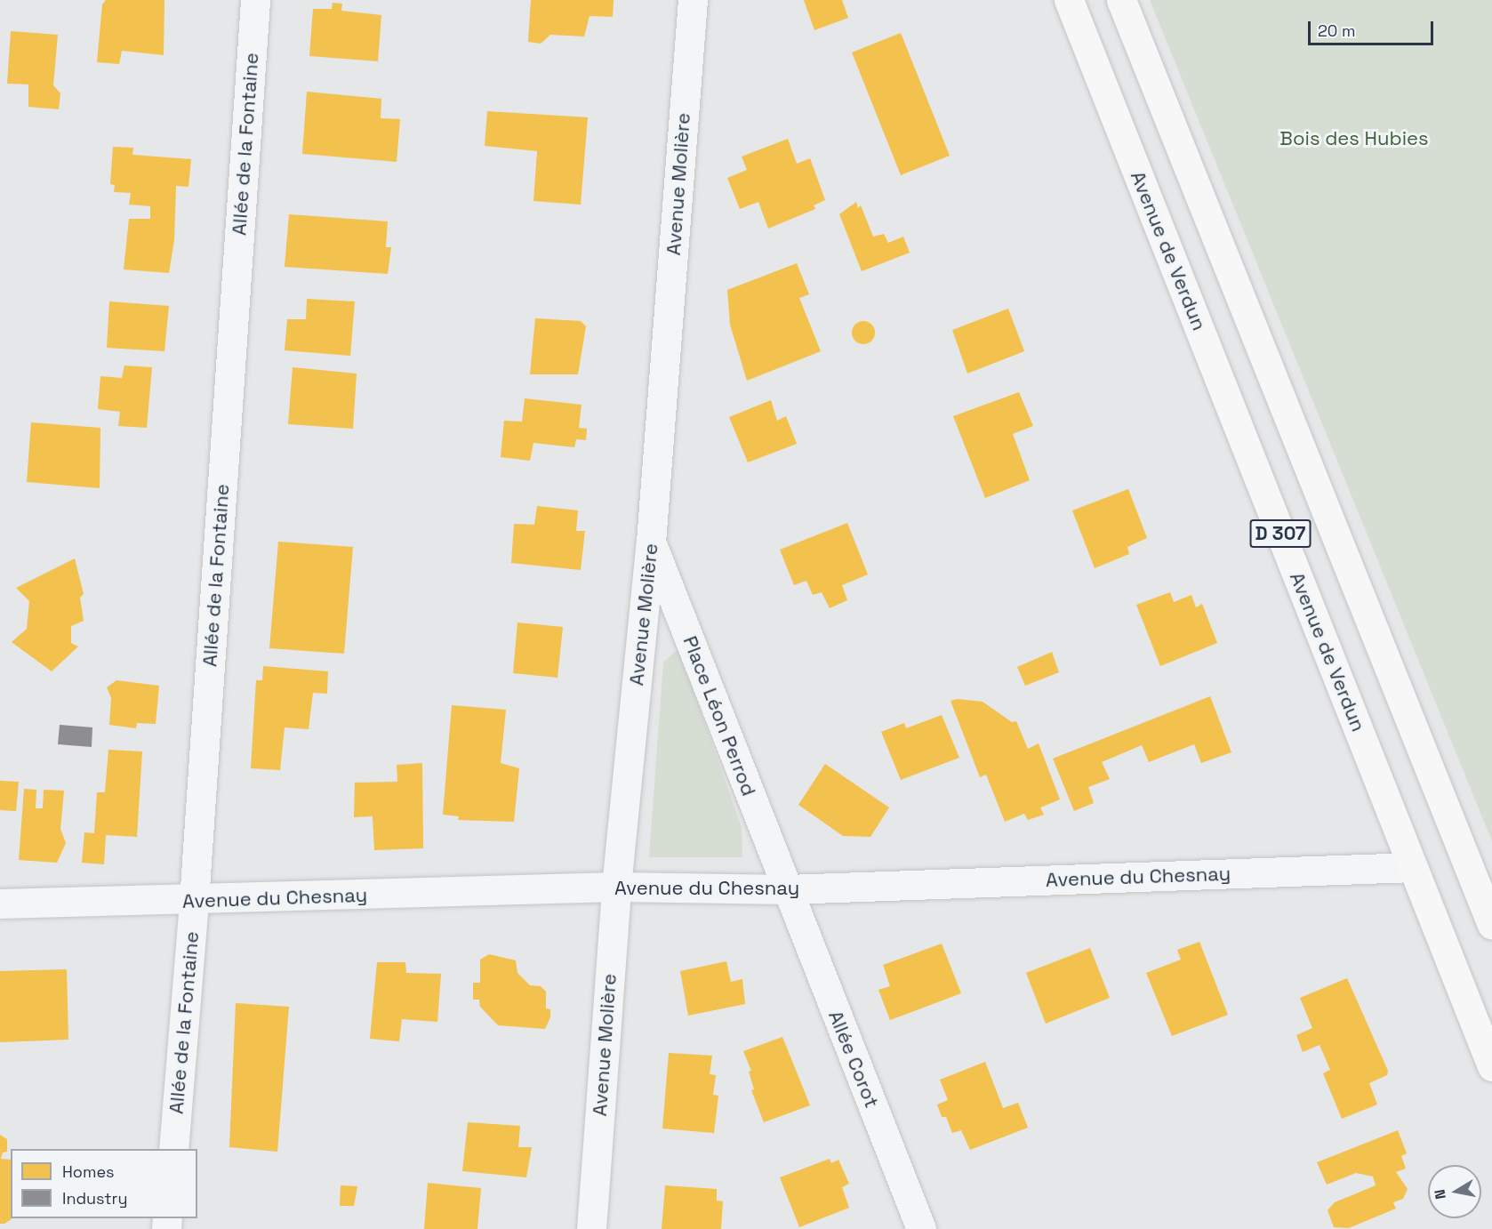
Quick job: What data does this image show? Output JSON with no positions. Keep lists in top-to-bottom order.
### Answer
{
  "streets": {
    "main road": ["Avenue de Verdun", "D 307"],
    "street": [
      "Allée de la Fontaine",
      "Avenue Molière",
      "Place Léon Perrod",
      "Avenue du Chesnay",
      "Allée Corot"
    ]
  },
  "crossings": [
    ["Allée de la Fontaine", "Avenue du Chesnay"],
    ["Avenue Molière", "Place Léon Perrod"],
    ["Avenue Molière", "Avenue du Chesnay"],
    ["Avenue de Verdun", "Avenue du Chesnay"],
    ["Place Léon Perrod", "Avenue du Chesnay"],
    ["Place Léon Perrod", "Allée Corot"],
    ["Avenue du Chesnay", "Allée Corot"]
  ],
  "parks": ["Bois des Hubies"],
  "legend": ["Homes", "Industry"],
  "scale_bar": "20 m",
  "north": "left"
}
